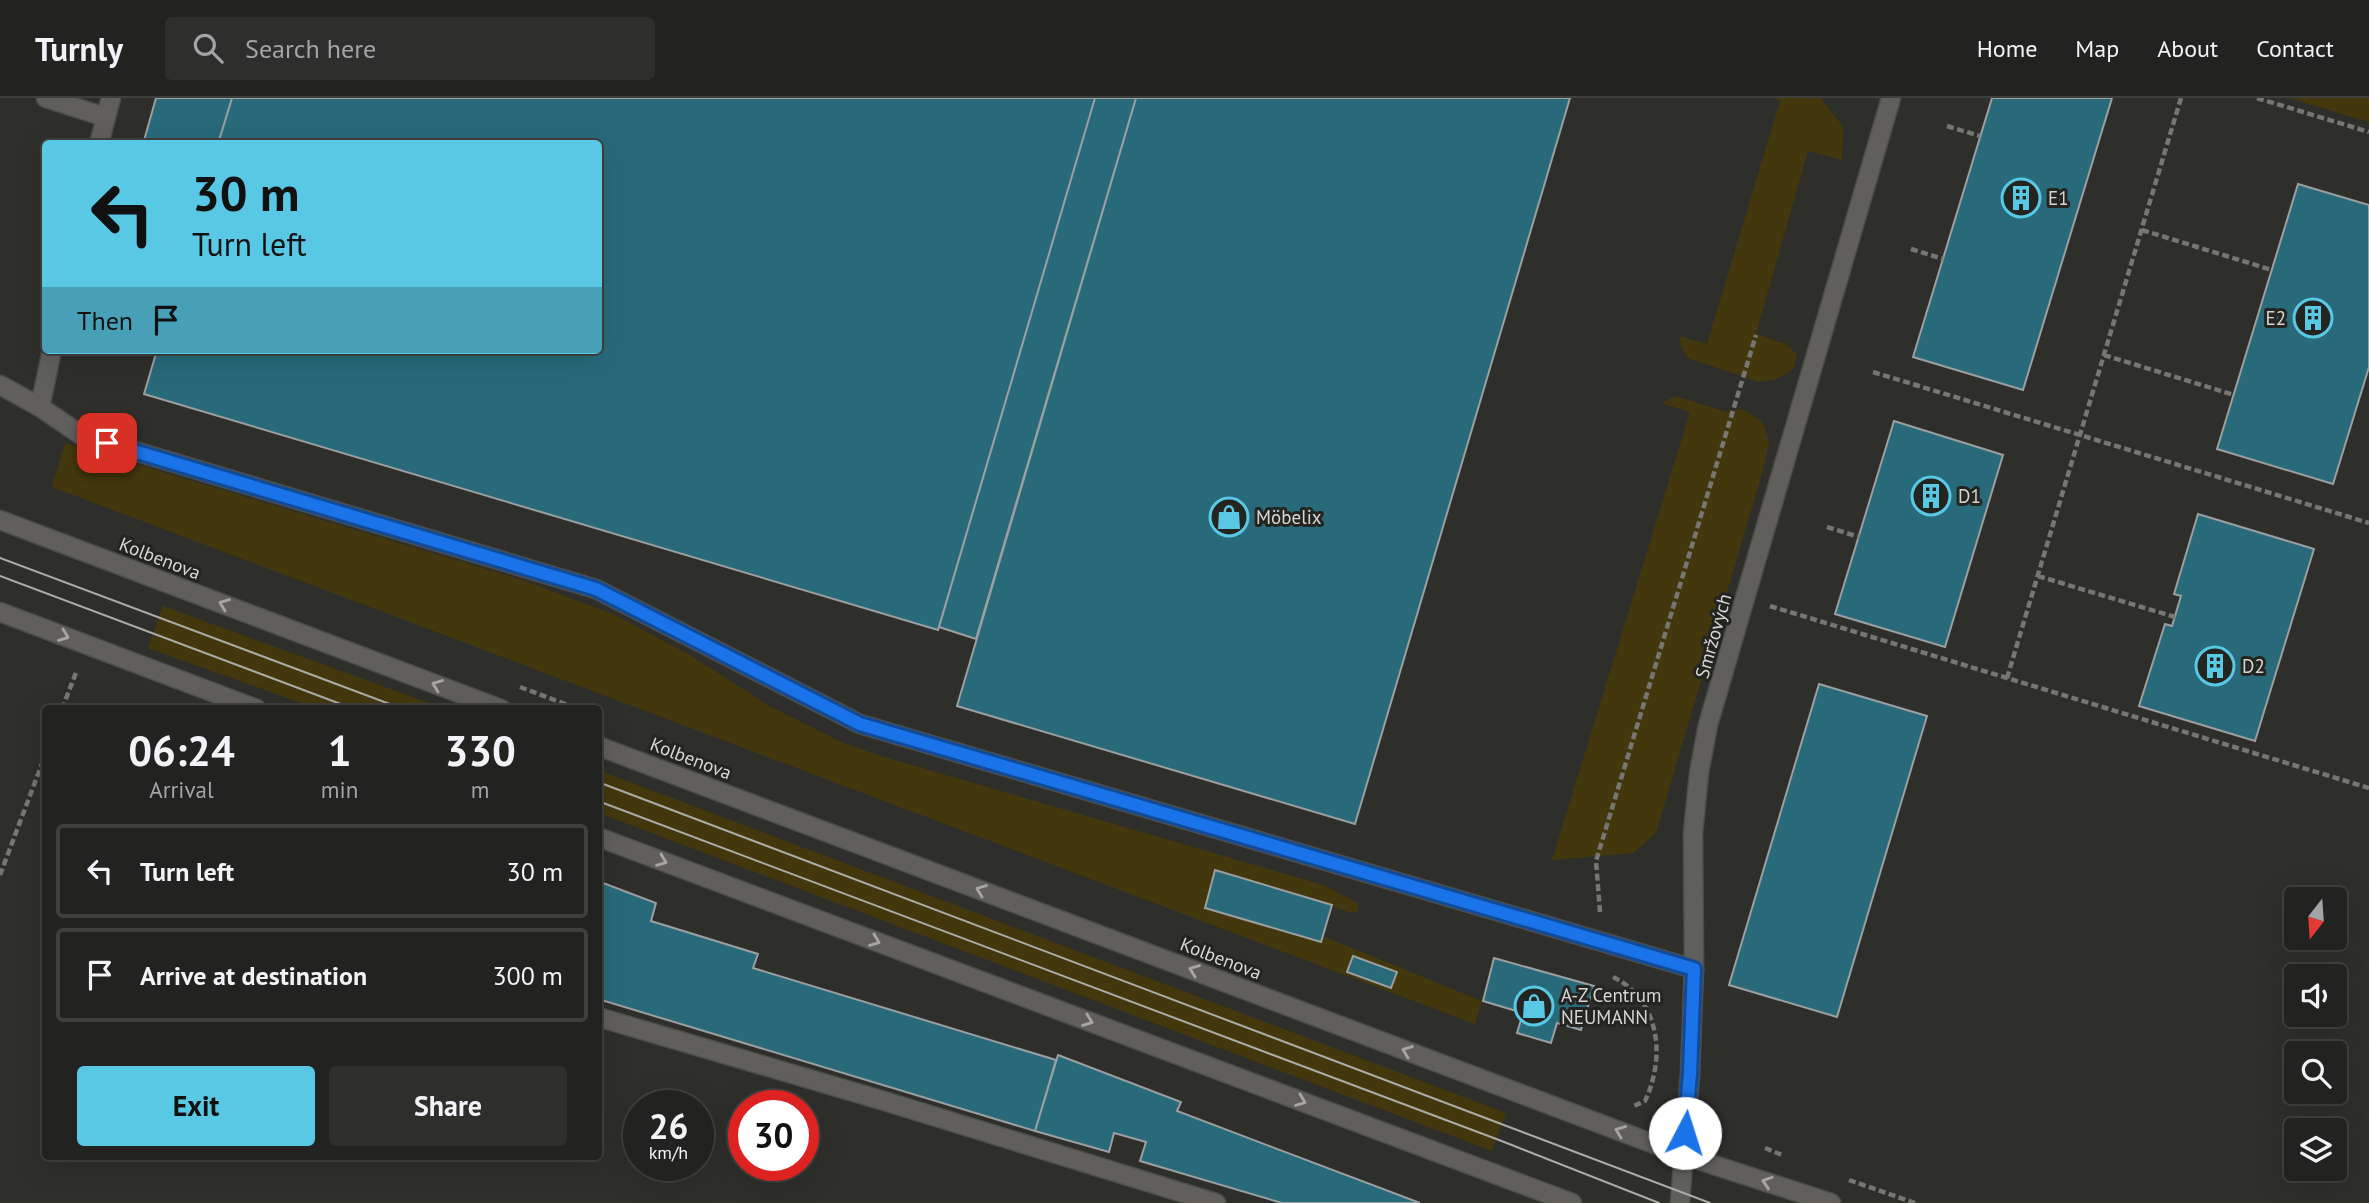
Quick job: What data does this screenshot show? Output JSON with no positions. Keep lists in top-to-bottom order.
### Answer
{
  "streets": {
    "main road": ["Kolbenova", "Smržových"]
  },
  "crossings": [
    ["Kolbenova", "Smržových"]
  ],
  "places": {
    "building": [
      "E1",
      "E2",
      "D1",
      "D2"
    ],
    "shop": ["Möbelix", "A-Z Centrum NEUMANN"]
  },
  "north": "bottom",
  "page": {
    "header": "Turnly",
    "search": "Search here",
    "nav": [
      "Home",
      "Map",
      "About",
      "Contact"
    ],
    "turn": ["30 m", "Turn left"],
    "then": "Then",
    "eta": [
      "06:24",
      "Arrival",
      "1",
      "min",
      "330",
      "m"
    ],
    "list": [
      {
        "name": "Turn left",
        "value": "30 m"
      },
      {
        "name": "Arrive at destination",
        "value": "300 m"
      }
    ],
    "buttons": ["Exit", "Share"],
    "speed": "26 km/h",
    "limit": "30"
  }
}
